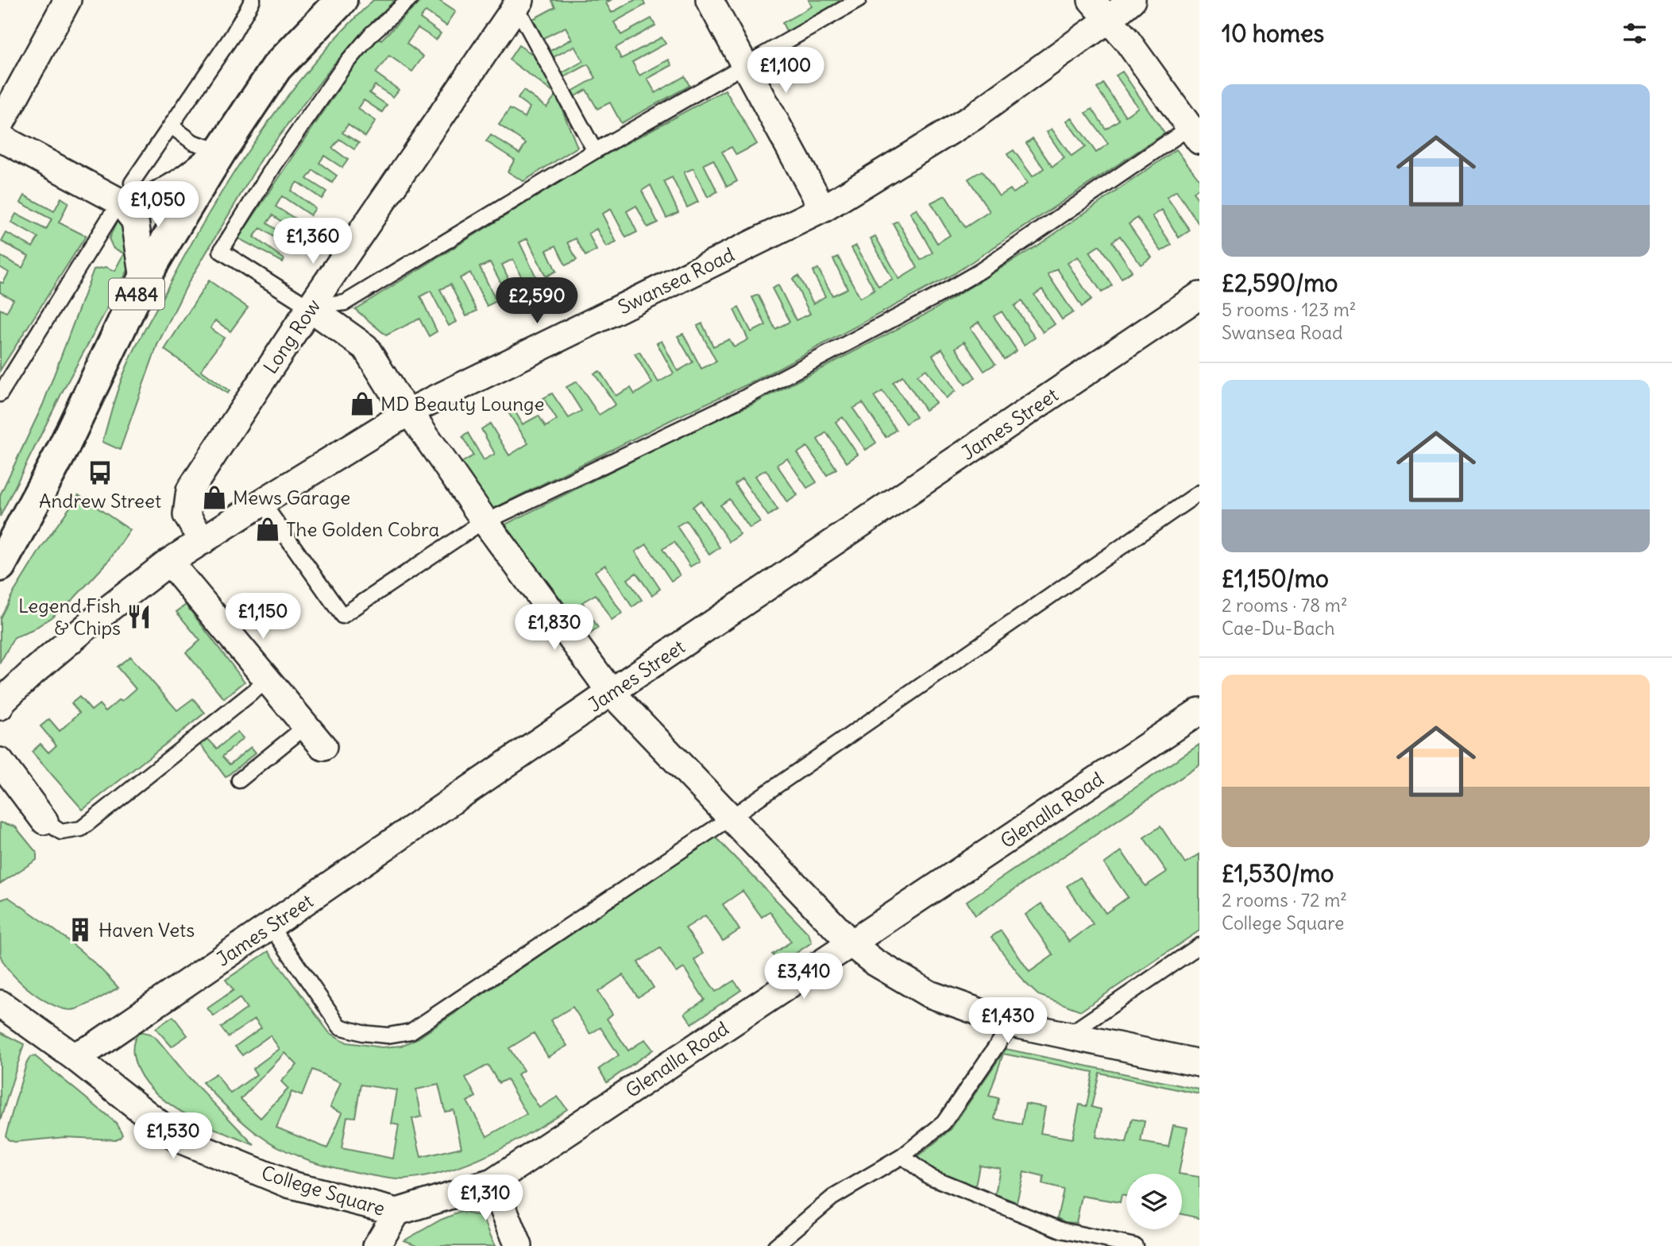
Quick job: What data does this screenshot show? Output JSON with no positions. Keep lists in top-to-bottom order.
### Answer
{
  "streets": {
    "main road": ["A484"],
    "street": [
      "Swansea Road",
      "Long Row",
      "James Street",
      "Glenalla Road",
      "College Square"
    ]
  },
  "crossings": [
    ["Swansea Road", "Long Row"],
    ["James Street", "College Square"],
    ["Glenalla Road", "College Square"]
  ],
  "places": {
    "shop": ["MD Beauty Lounge", "Mews Garage", "The Golden Cobra"],
    "bus stop": ["Andrew Street"],
    "restaurant": ["Legend Fish & Chips"],
    "building": ["Haven Vets"]
  },
  "page": {
    "heading": "10 homes",
    "price": [
      "£1,100",
      "£1,050",
      "£1,360",
      "£2,590",
      "£1,150",
      "£1,830",
      "£3,410",
      "£1,430",
      "£1,530",
      "£1,310"
    ],
    "list": [
      {
        "name": "£2,590/mo",
        "note": "5 rooms · 123 m² · Swansea Road"
      },
      {
        "name": "£1,150/mo",
        "note": "2 rooms · 78 m² · Cae-Du-Bach"
      },
      {
        "name": "£1,530/mo",
        "note": "2 rooms · 72 m² · College Square"
      }
    ]
  }
}
